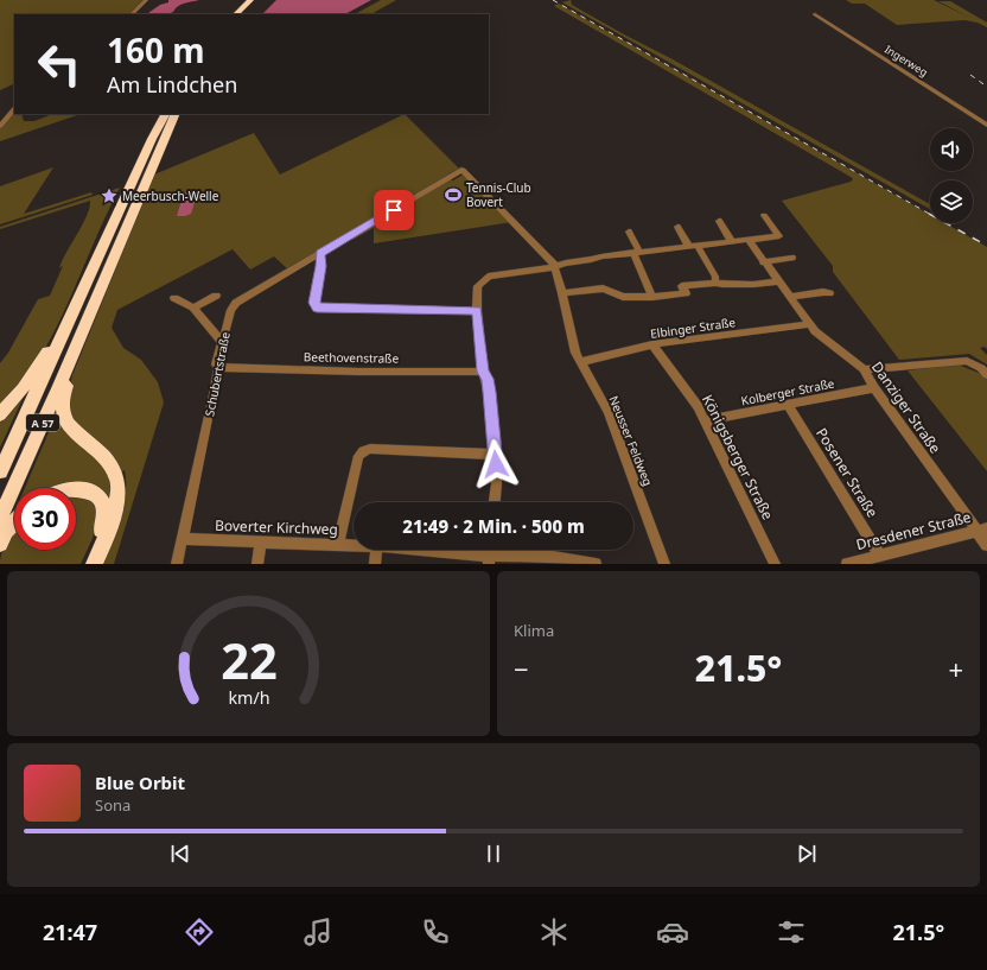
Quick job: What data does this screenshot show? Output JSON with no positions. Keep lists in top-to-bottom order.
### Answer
{
  "streets": {
    "highway": ["A 57"],
    "street": [
      "Ingerweg",
      "Elbinger Straße",
      "Beethovenstraße",
      "Schubertstraße",
      "Kolberger Straße",
      "Danziger Straße",
      "Neusser Feldweg",
      "Königsberger Straße",
      "Posener Straße",
      "Boverter Kirchweg",
      "Dresdener Straße"
    ]
  },
  "crossings": [
    ["Elbinger Straße", "Danziger Straße"],
    ["Elbinger Straße", "Neusser Feldweg"],
    ["Elbinger Straße", "Königsberger Straße"],
    ["Beethovenstraße", "Schubertstraße"],
    ["Schubertstraße", "Neusser Feldweg"],
    ["Schubertstraße", "Boverter Kirchweg"],
    ["Kolberger Straße", "Danziger Straße"],
    ["Kolberger Straße", "Königsberger Straße"],
    ["Kolberger Straße", "Posener Straße"],
    ["Danziger Straße", "Dresdener Straße"],
    ["Posener Straße", "Dresdener Straße"]
  ],
  "places": {
    "sports": ["Tennis-Club Bovert"],
    "place": ["Meerbusch-Welle"]
  },
  "page": {
    "turn": ["160 m", "Am Lindchen"],
    "limit": "30",
    "trip": "21:49 · 2 Min. · 500 m",
    "tile": "Klima",
    "heat": ["−", "21.5°", "+"],
    "song": ["Blue Orbit", "Sona"],
    "tabs": ["21:47", "21.5°"],
    "gauge": ["22", "km/h"]
  }
}
